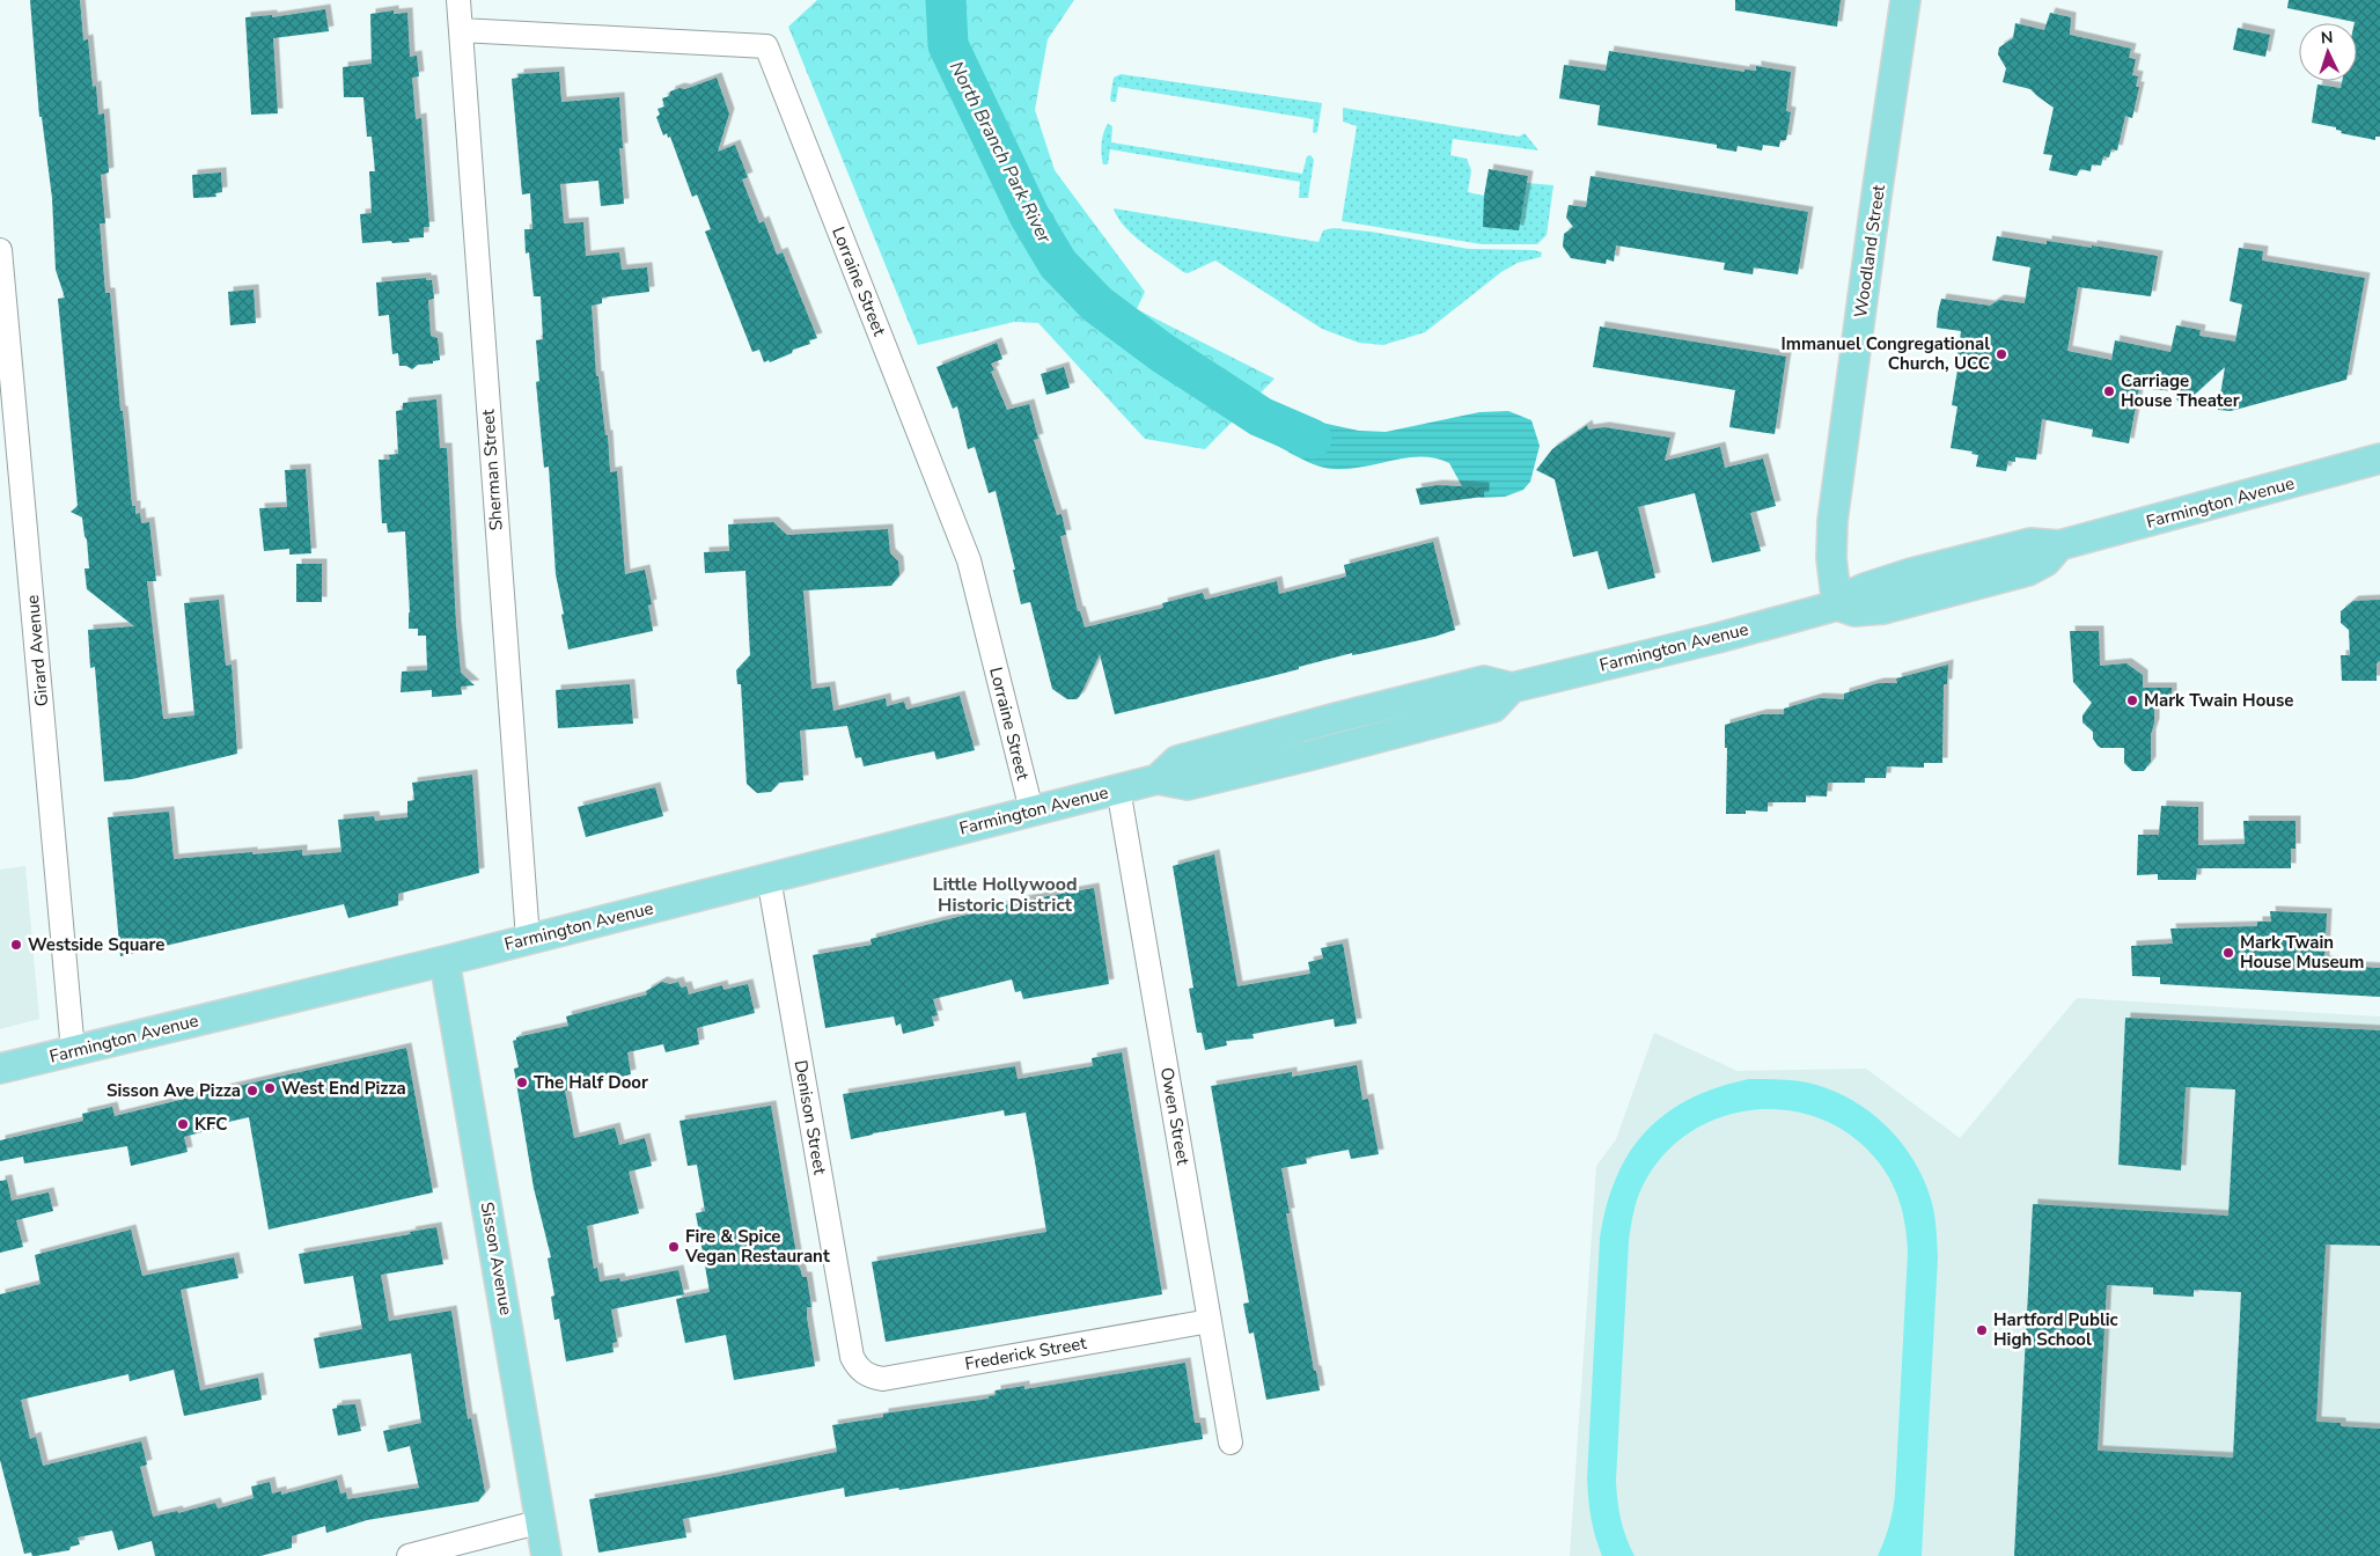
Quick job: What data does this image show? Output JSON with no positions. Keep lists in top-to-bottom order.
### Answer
{
  "streets": {
    "main road": ["Woodland Street", "Farmington Avenue", "Sisson Avenue"],
    "street": [
      "Lorraine Street",
      "Sherman Street",
      "Girard Avenue",
      "Owen Street",
      "Denison Street",
      "Frederick Street"
    ]
  },
  "crossings": [
    ["Woodland Street", "Farmington Avenue"],
    ["Lorraine Street", "Sherman Street"],
    ["Lorraine Street", "Farmington Avenue"],
    ["Sherman Street", "Farmington Avenue"],
    ["Farmington Avenue", "Girard Avenue"],
    ["Farmington Avenue", "Owen Street"],
    ["Farmington Avenue", "Denison Street"],
    ["Farmington Avenue", "Sisson Avenue"],
    ["Owen Street", "Frederick Street"],
    ["Denison Street", "Frederick Street"]
  ],
  "districts": ["Little Hollywood Historic District"],
  "water": ["North Branch Park River"],
  "places": [
    "Immanuel Congregational Church, UCC",
    "Carriage House Theater",
    "Mark Twain House",
    "Westside Square",
    "Mark Twain House Museum",
    "The Half Door",
    "West End Pizza",
    "Sisson Ave Pizza",
    "KFC",
    "Fire & Spice Vegan Restaurant",
    "Hartford Public High School"
  ],
  "north": "top"
}
